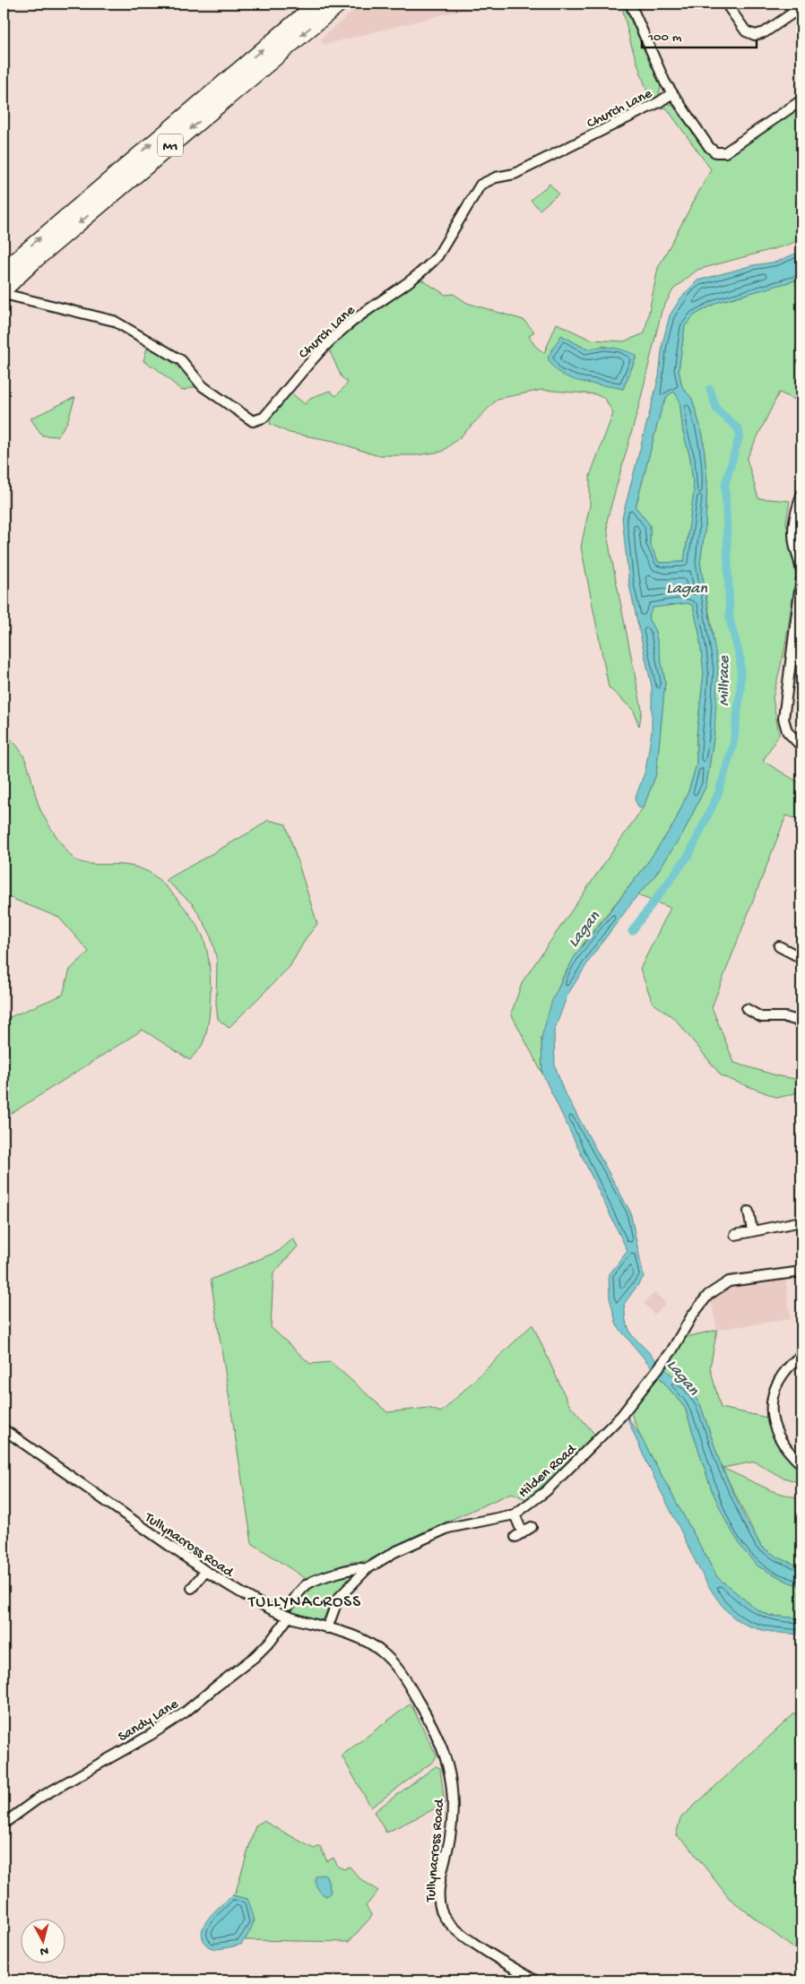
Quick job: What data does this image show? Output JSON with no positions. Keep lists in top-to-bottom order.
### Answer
{
  "streets": {
    "highway": ["M1"],
    "street": [
      "Church Lane",
      "Hilden Road",
      "Tullynacross Road",
      "Sandy Lane"
    ]
  },
  "crossings": [
    ["Hilden Road", "Tullynacross Road"],
    ["Tullynacross Road", "Sandy Lane"]
  ],
  "districts": ["TULLYNACROSS"],
  "water": ["Lagan", "Millrace"],
  "scale_bar": "100 m",
  "north": "bottom"
}
